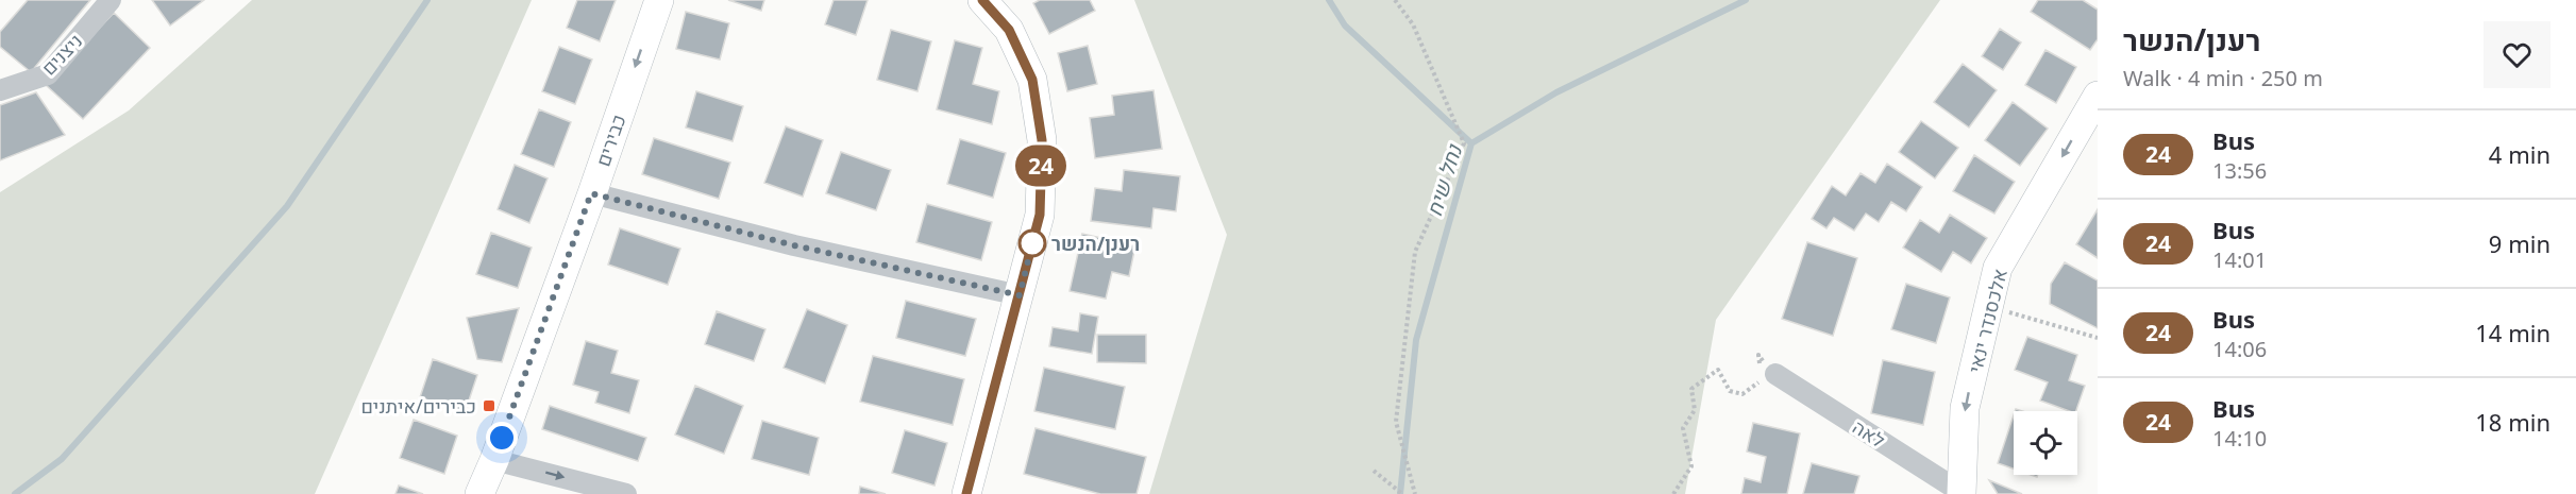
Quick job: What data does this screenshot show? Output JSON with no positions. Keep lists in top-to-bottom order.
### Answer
{
  "streets": {
    "street": [
      "ניצנים",
      "כבירים",
      "אלכסנדר ינאי",
      "לאה"
    ]
  },
  "crossings": [
    ["אלכסנדר ינאי", "לאה"]
  ],
  "one_way": ["כבירים", "אלכסנדר ינאי"],
  "water": ["נחל שיח"],
  "places": {
    "other": ["רענן/הנשר"],
    "transit": ["כבירים/איתנים"]
  },
  "lines": ["bus line 24"],
  "page": {
    "on_map": "24",
    "heading": ["רענן/הנשר", "Walk · 4 min · 250 m"],
    "list": [
      {
        "mark": "24",
        "name": "Bus",
        "note": "13:56",
        "value": "4 min"
      },
      {
        "mark": "24",
        "name": "Bus",
        "note": "14:01",
        "value": "9 min"
      },
      {
        "mark": "24",
        "name": "Bus",
        "note": "14:06",
        "value": "14 min"
      },
      {
        "mark": "24",
        "name": "Bus",
        "note": "14:10",
        "value": "18 min"
      }
    ]
  }
}
